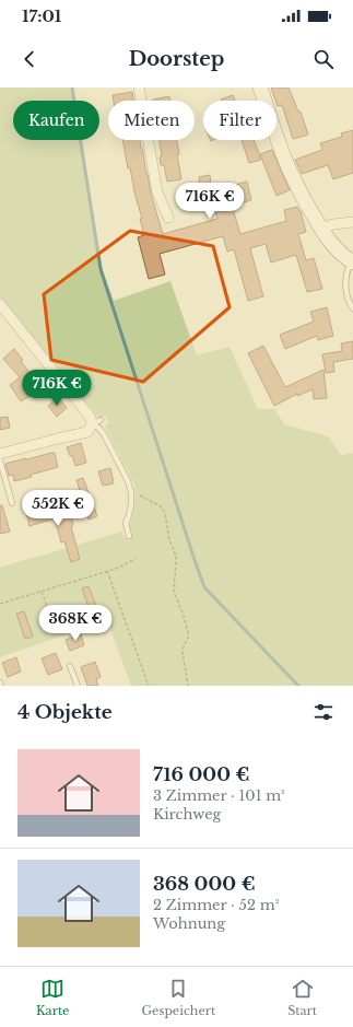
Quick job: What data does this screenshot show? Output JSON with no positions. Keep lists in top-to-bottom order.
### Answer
{
  "page": {
    "status": "17:01",
    "header": "Doorstep",
    "chip": ["Kaufen", "Mieten", "Filter"],
    "price": [
      "716K €",
      "716K €",
      "552K €",
      "368K €"
    ],
    "heading": "4 Objekte",
    "list": [
      {
        "name": "716 000 €",
        "note": "3 Zimmer · 101 m² · Kirchweg"
      },
      {
        "name": "368 000 €",
        "note": "2 Zimmer · 52 m² · Wohnung"
      }
    ],
    "tabs": ["Karte", "Gespeichert", "Start"]
  }
}
